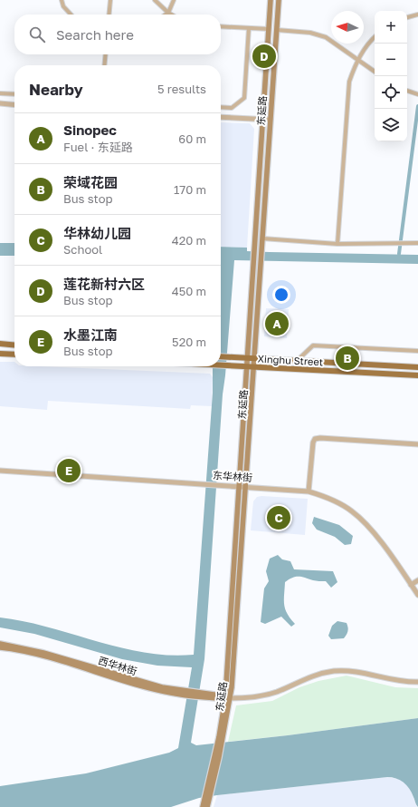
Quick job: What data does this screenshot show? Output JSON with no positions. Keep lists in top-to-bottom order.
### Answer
{
  "streets": {
    "main road": ["东延路", "Xinghu Street", "西华林街"],
    "street": ["东华林街"]
  },
  "crossings": [
    ["东延路", "Xinghu Street"],
    ["东延路", "东华林街"],
    ["东延路", "西华林街"]
  ],
  "north": "left",
  "page": {
    "map_buttons": ["+", "−"],
    "search": "Search here",
    "pins": [
      "D",
      "A",
      "B",
      "E",
      "C"
    ],
    "heading": ["Nearby", "5 results"],
    "list": [
      {
        "mark": "A",
        "name": "Sinopec",
        "note": "Fuel · 东延路",
        "value": "60 m"
      },
      {
        "mark": "B",
        "name": "荣域花园",
        "note": "Bus stop",
        "value": "170 m"
      },
      {
        "mark": "C",
        "name": "华林幼儿园",
        "note": "School",
        "value": "420 m"
      },
      {
        "mark": "D",
        "name": "莲花新村六区",
        "note": "Bus stop",
        "value": "450 m"
      },
      {
        "mark": "E",
        "name": "水墨江南",
        "note": "Bus stop",
        "value": "520 m"
      }
    ]
  }
}
